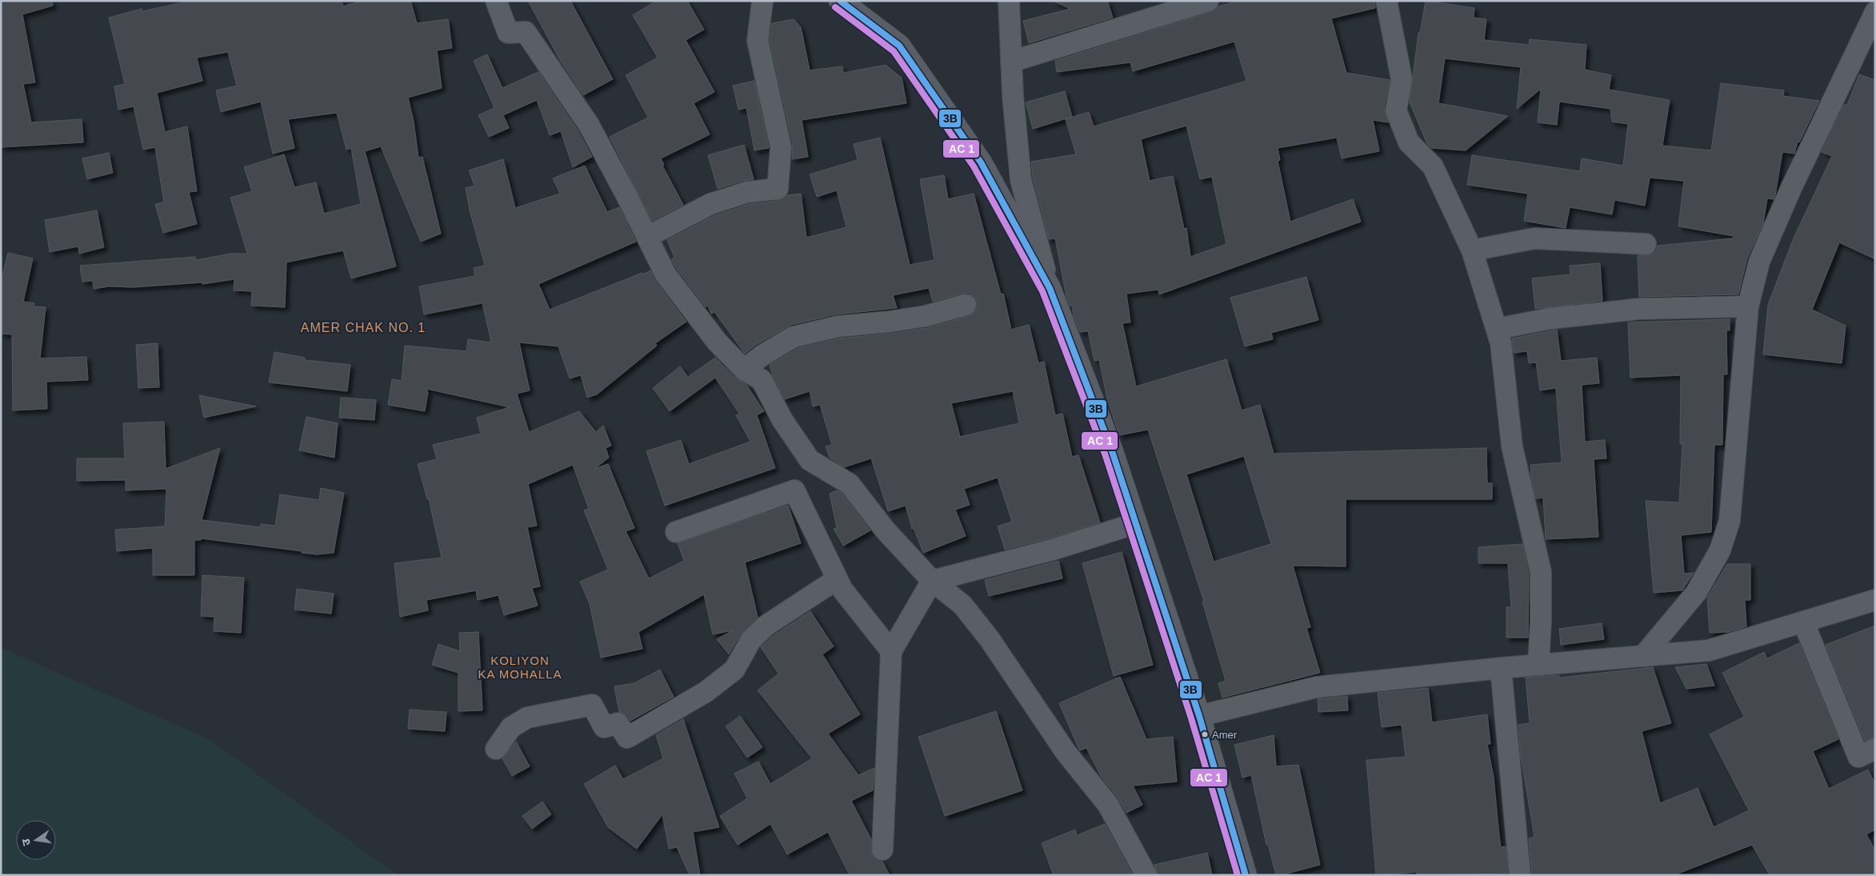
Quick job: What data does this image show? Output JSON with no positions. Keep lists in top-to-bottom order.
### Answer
{
  "districts": ["AMER CHAK NO. 1", "KOLIYON KA MOHALLA"],
  "places": ["Amer"],
  "lines": ["transit line 3B"],
  "north": "left"
}
